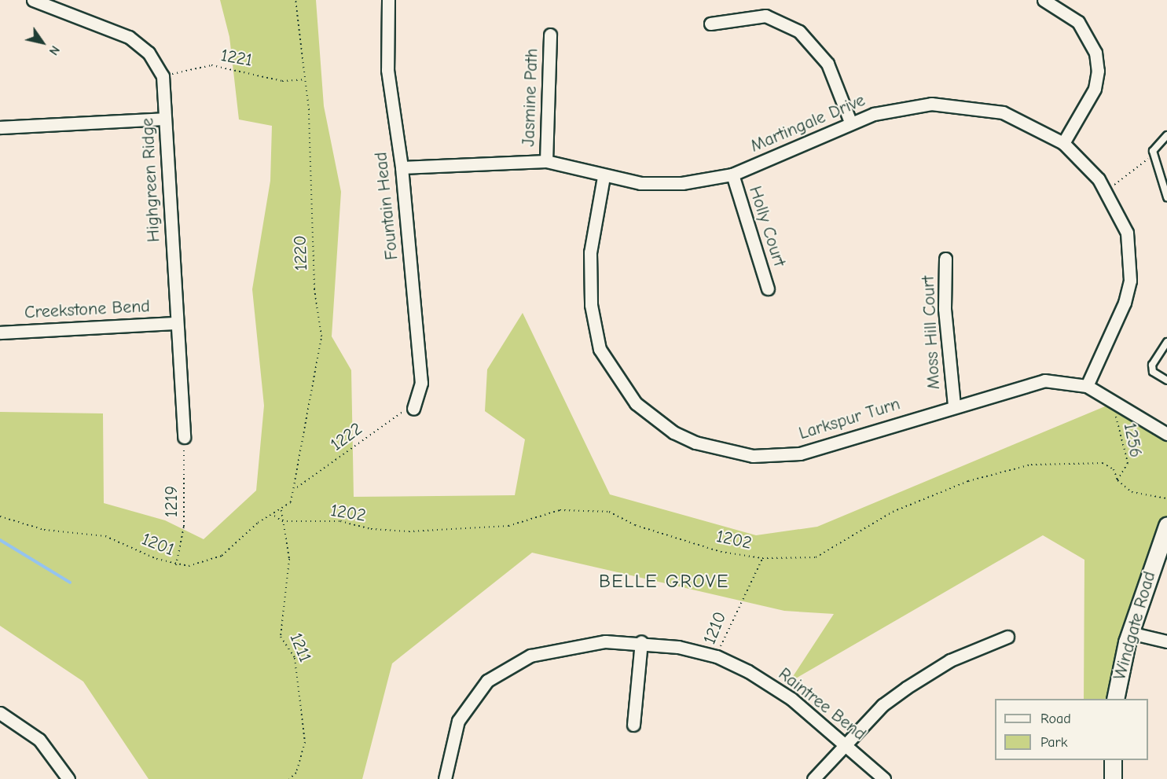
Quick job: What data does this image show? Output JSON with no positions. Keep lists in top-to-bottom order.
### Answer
{
  "streets": {
    "street": [
      "Jasmine Path",
      "Martingale Drive",
      "Highgreen Ridge",
      "Fountain Head",
      "Holly Court",
      "Creekstone Bend",
      "Moss Hill Court",
      "Larkspur Turn",
      "Windgate Road",
      "Raintree Bend"
    ],
    "path": [
      "1221",
      "1220",
      "1222",
      "1256",
      "1219",
      "1202",
      "1201",
      "1210",
      "1211"
    ]
  },
  "crossings": [
    ["1221", "Highgreen Ridge"],
    ["1221", "1220"],
    ["Jasmine Path", "Martingale Drive"],
    ["Martingale Drive", "Fountain Head"],
    ["Martingale Drive", "Holly Court"],
    ["Martingale Drive", "Larkspur Turn"],
    ["Highgreen Ridge", "Creekstone Bend"],
    ["Highgreen Ridge", "1219"],
    ["Fountain Head", "1222"],
    ["1220", "1222"],
    ["1220", "1201"],
    ["Moss Hill Court", "Larkspur Turn"],
    ["Larkspur Turn", "1256"],
    ["1256", "1202"],
    ["1219", "1201"],
    ["1202", "1210"],
    ["1202", "1211"],
    ["1201", "1211"],
    ["1210", "Raintree Bend"]
  ],
  "districts": ["BELLE GROVE"],
  "legend": ["Road", "Park"],
  "north": "bottom right"
}
